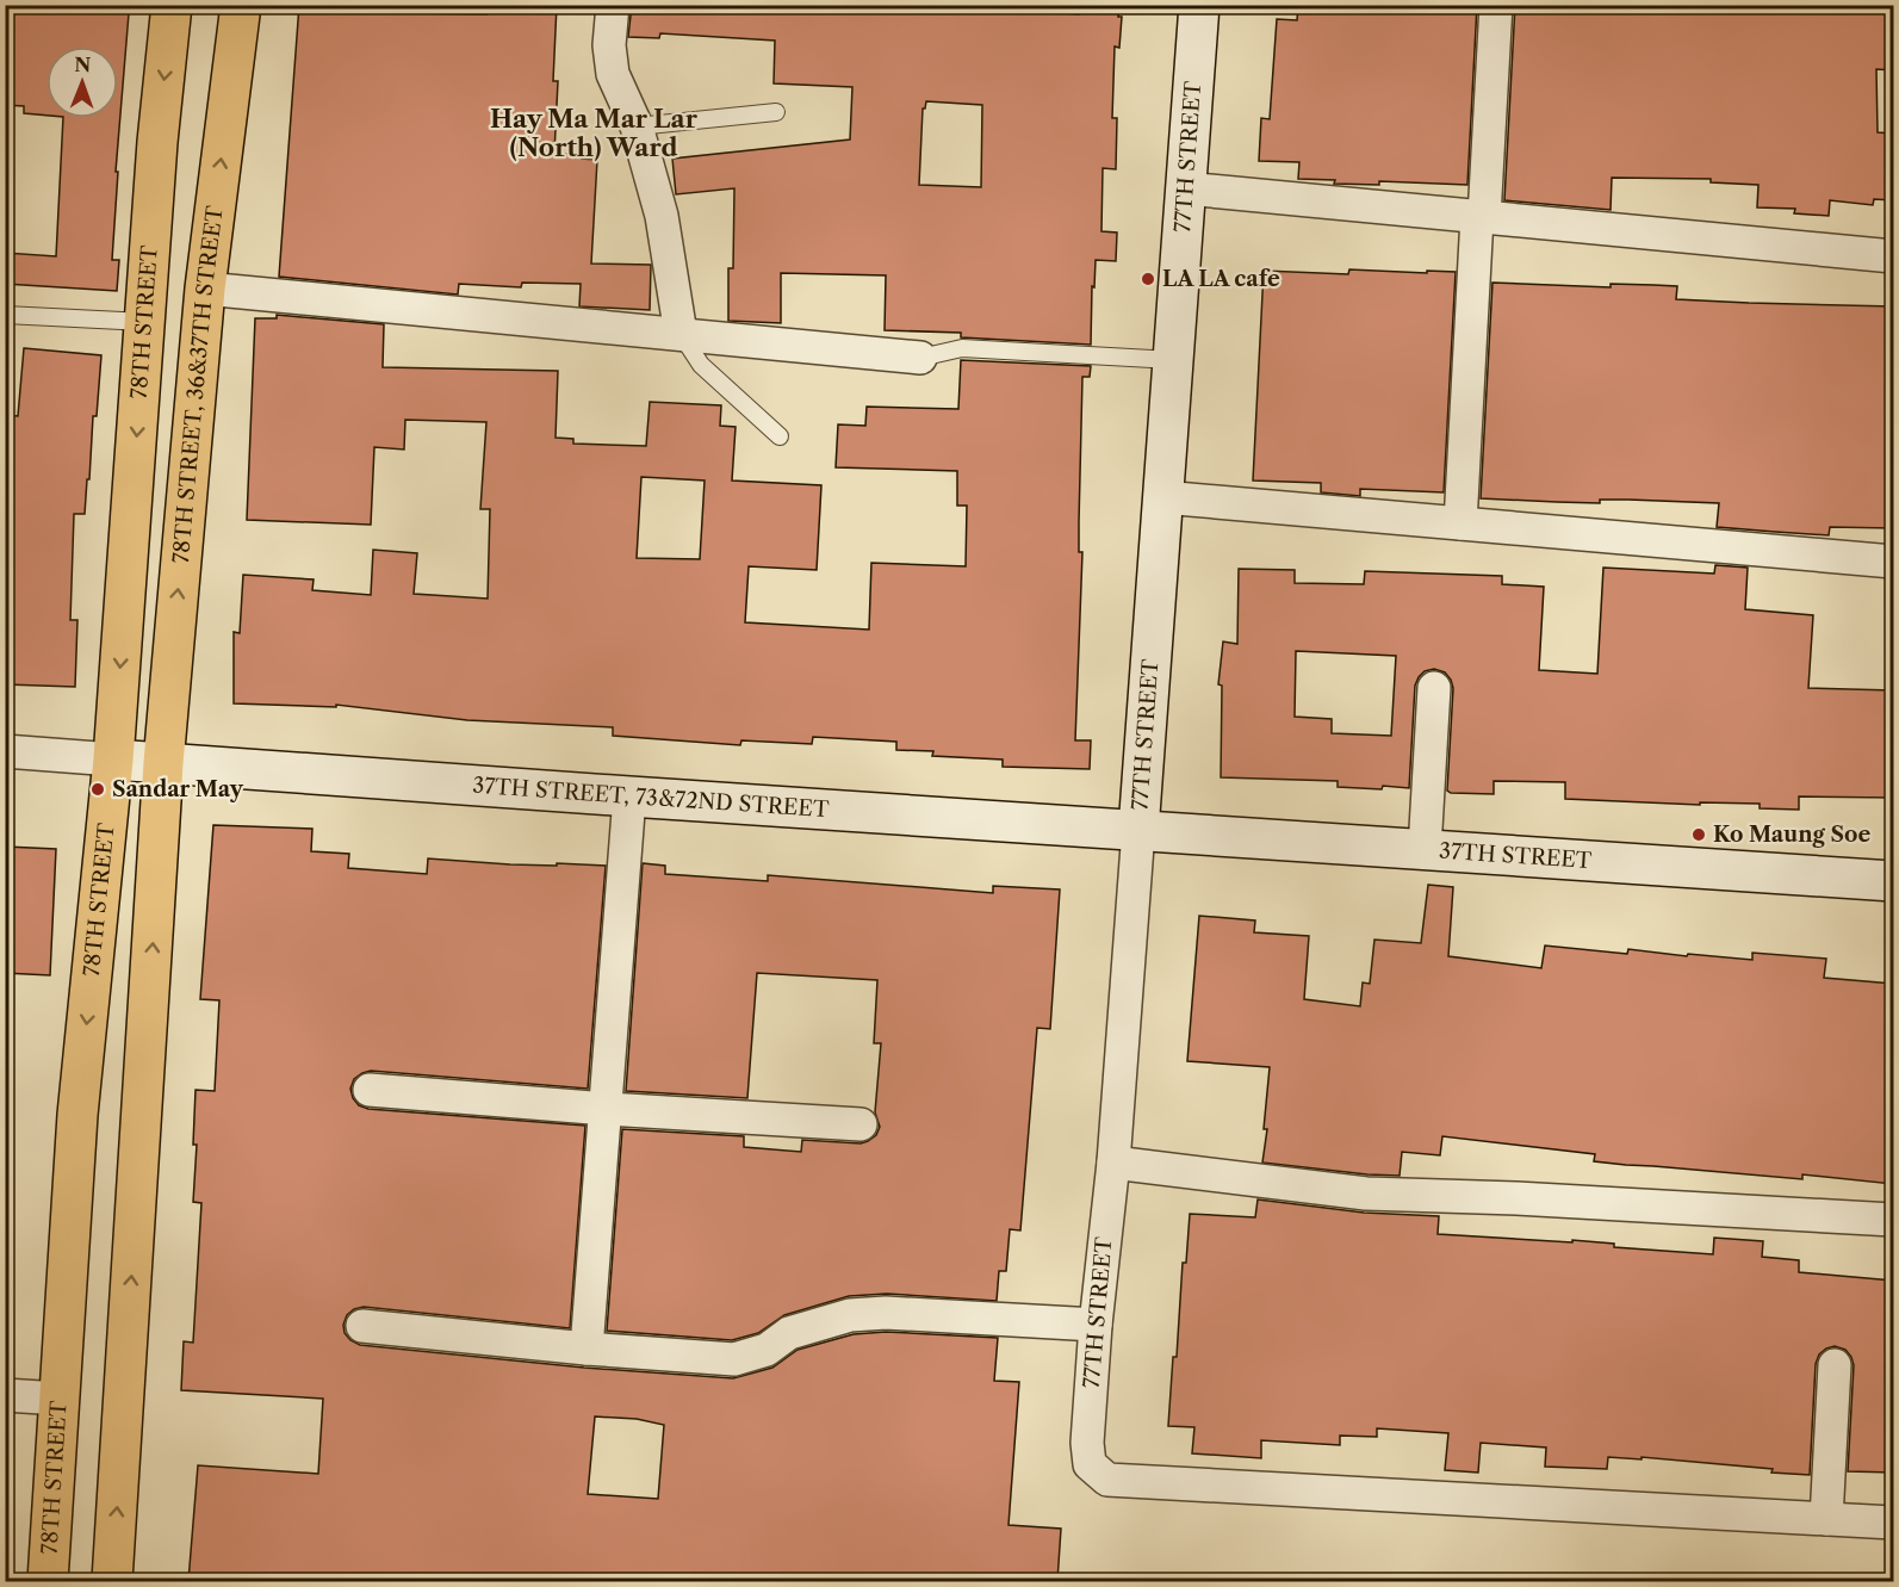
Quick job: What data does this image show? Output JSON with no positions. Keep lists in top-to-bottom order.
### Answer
{
  "streets": {
    "main road": ["78TH STREET", "78TH STREET, 36&37TH STREET"],
    "street": ["77TH STREET", "37TH STREET, 73&72ND STREET", "37TH STREET"]
  },
  "crossings": [
    ["77TH STREET", "37TH STREET, 73&72ND STREET"],
    ["77TH STREET", "37TH STREET"],
    ["78TH STREET, 36&37TH STREET", "37TH STREET, 73&72ND STREET"],
    ["37TH STREET, 73&72ND STREET", "37TH STREET"]
  ],
  "one_way": ["78TH STREET, 36&37TH STREET"],
  "districts": ["Hay Ma Mar Lar (North) Ward"],
  "places": ["LA LA cafe", "Sandar May", "Ko Maung Soe"],
  "north": "top"
}
